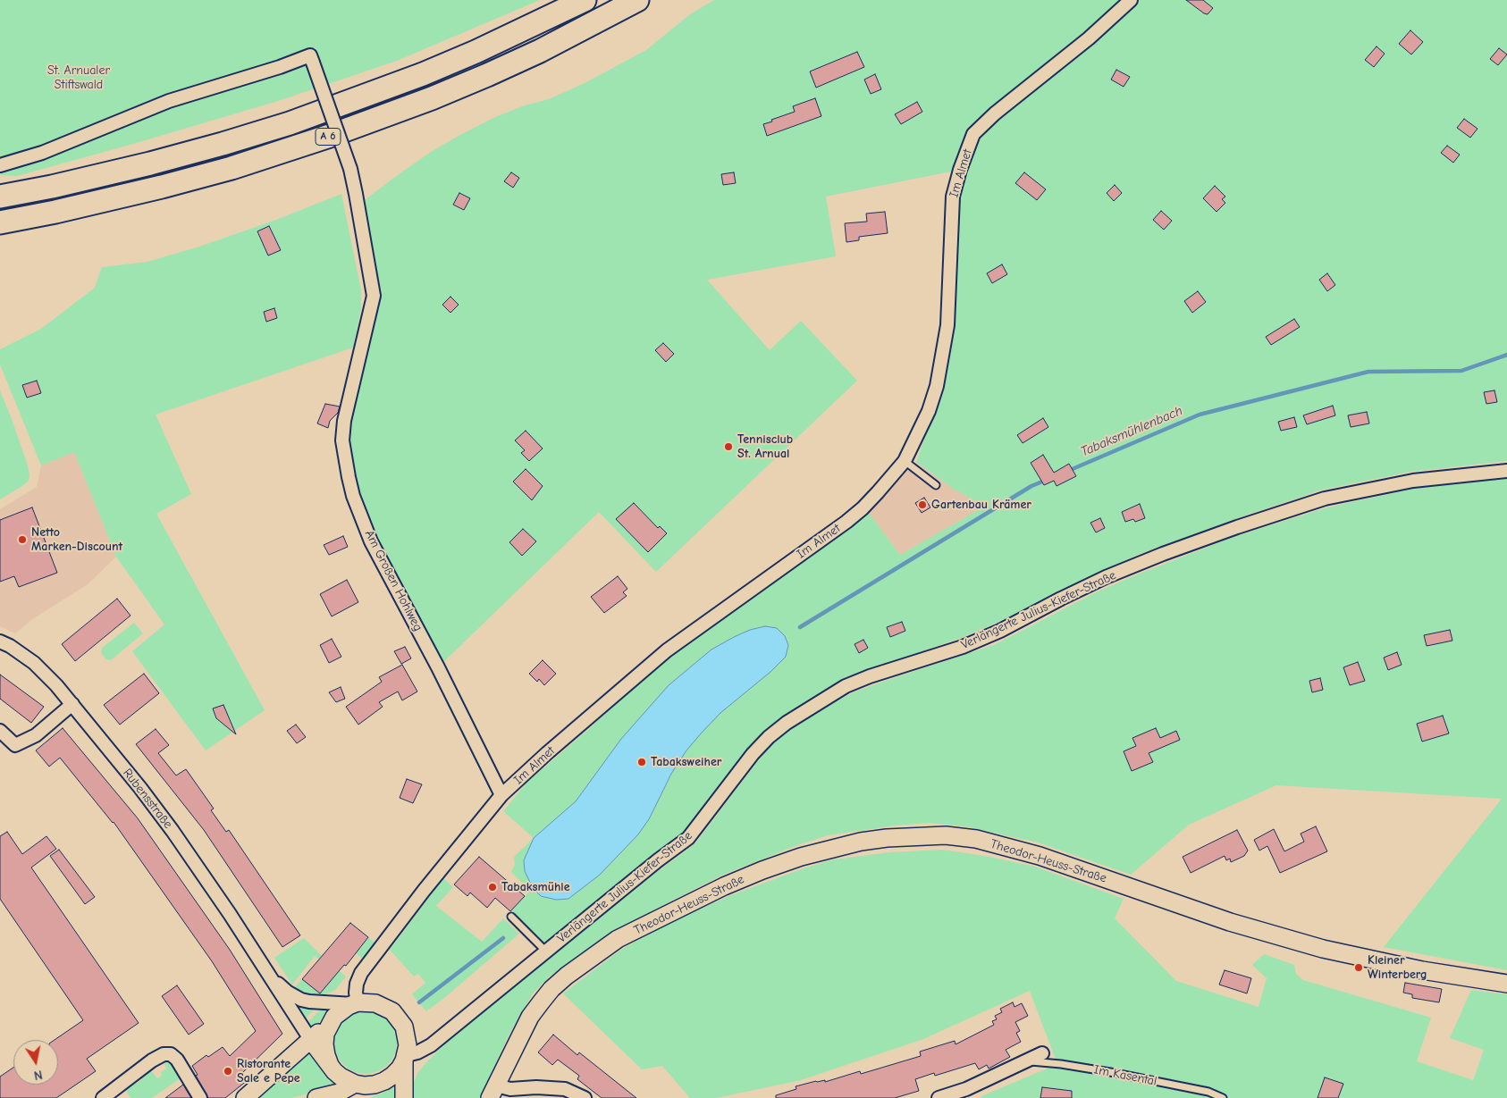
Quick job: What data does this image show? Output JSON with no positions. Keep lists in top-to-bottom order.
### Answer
{
  "streets": {
    "highway": ["A 6"],
    "street": [
      "Im Almet",
      "Am Großen Hohlweg",
      "Verlängerte Julius-Kiefer-Straße",
      "Rubensstraße",
      "Theodor-Heuss-Straße"
    ],
    "lane": ["Im Kasental"]
  },
  "crossings": [
    ["Im Almet", "Am Großen Hohlweg"],
    ["Im Almet", "Verlängerte Julius-Kiefer-Straße"],
    ["Im Almet", "Rubensstraße"],
    ["Verlängerte Julius-Kiefer-Straße", "Rubensstraße"]
  ],
  "water": ["Tabaksmühlenbach"],
  "parks": ["St. Arnualer Stiftswald"],
  "places": [
    "Tennisclub St. Arnual",
    "Gartenbau Krämer",
    "Netto Marken-Discount",
    "Tabaksweiher",
    "Tabaksmühle",
    "Kleiner Winterberg",
    "Ristorante Sale e Pepe"
  ],
  "north": "bottom"
}
